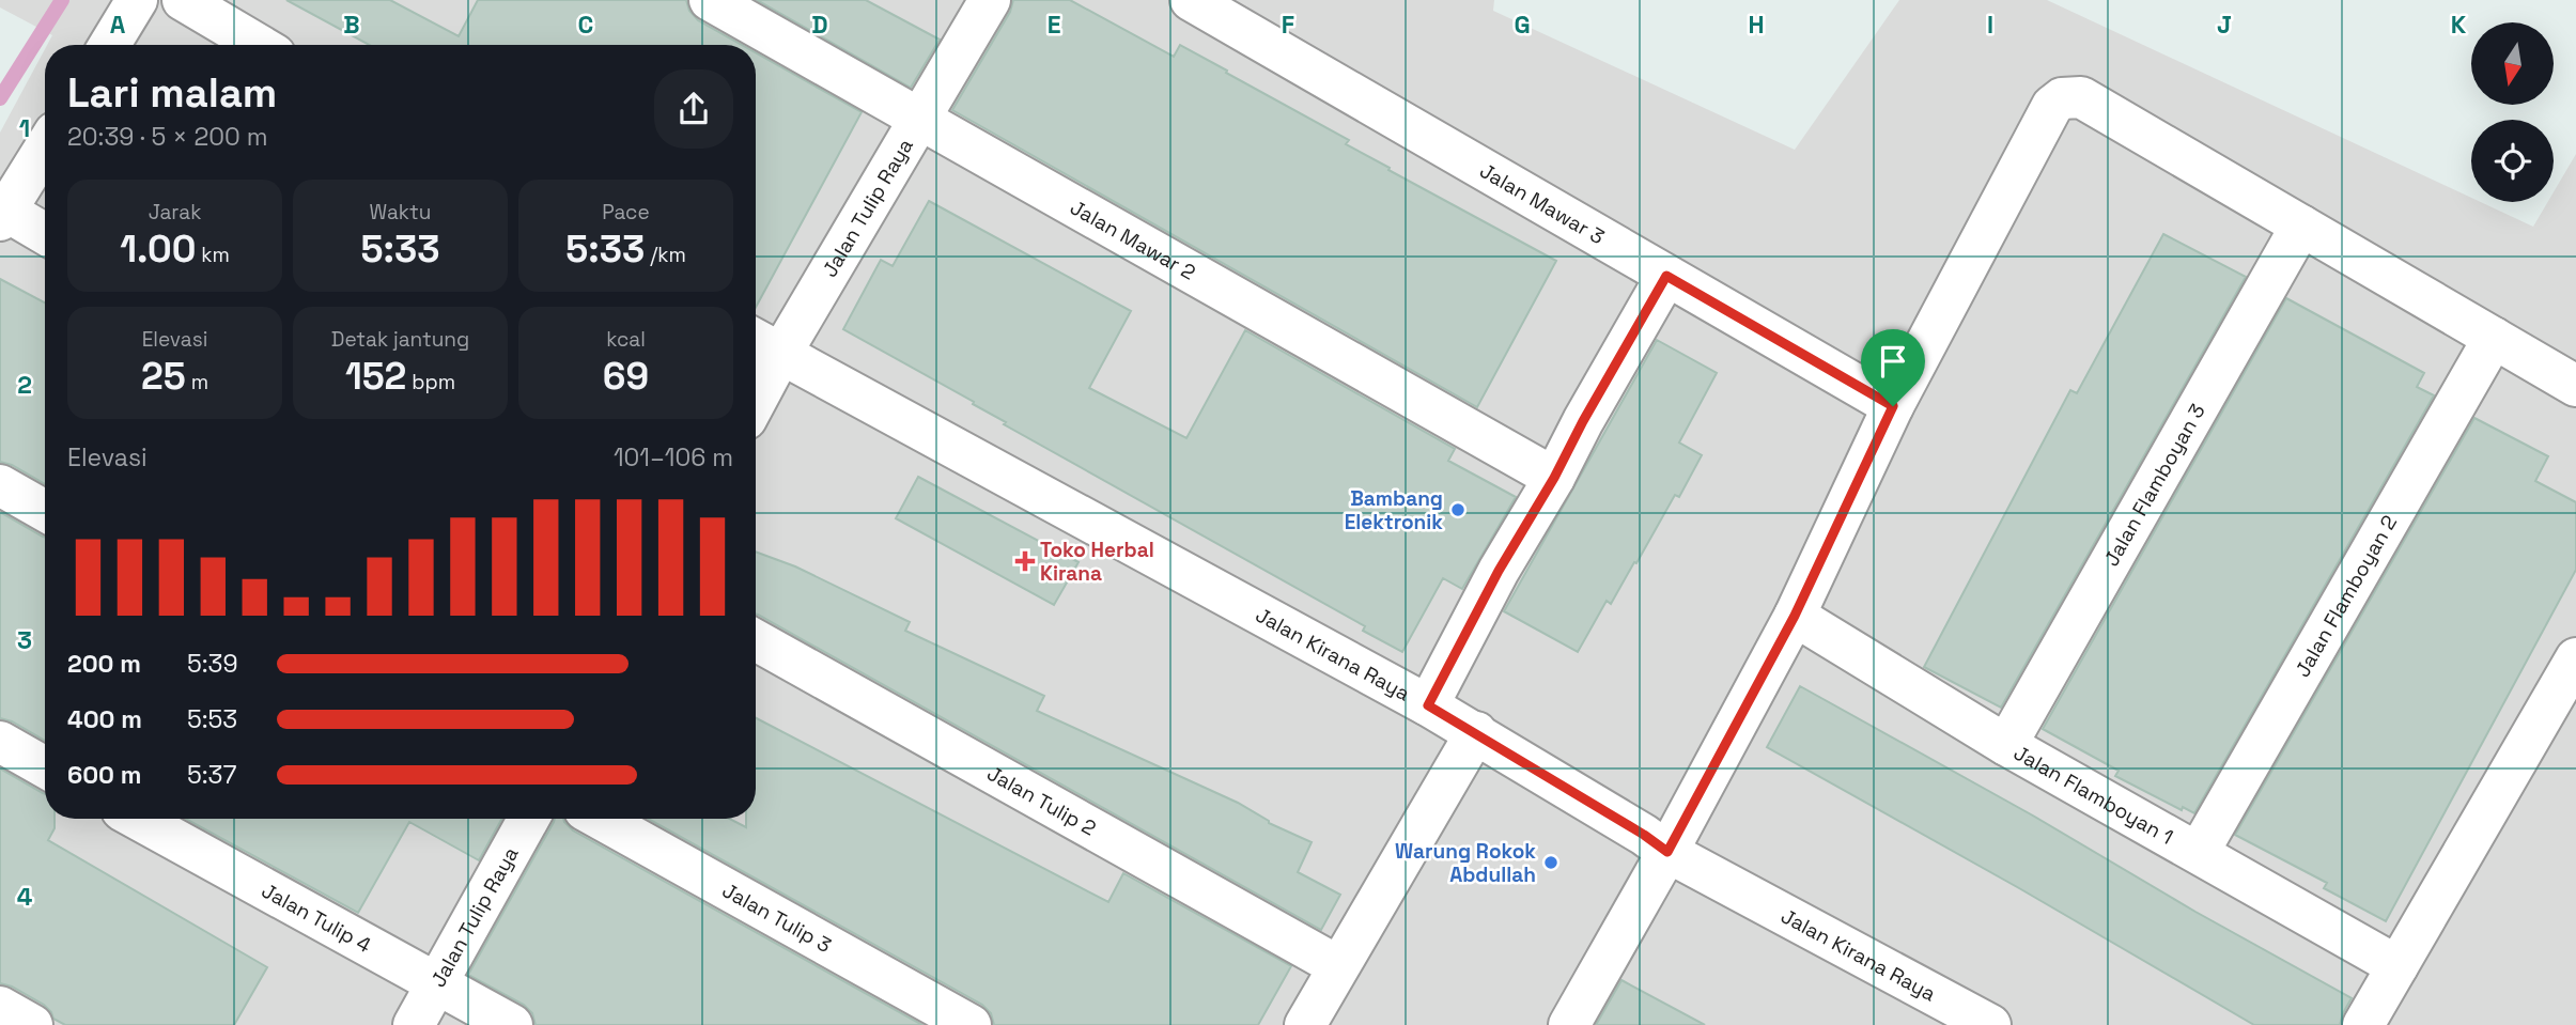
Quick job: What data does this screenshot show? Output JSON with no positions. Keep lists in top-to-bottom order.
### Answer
{
  "streets": {
    "street": [
      "Jalan Mawar 3",
      "Jalan Tulip Raya",
      "Jalan Mawar 2",
      "Jalan Flamboyan 3",
      "Jalan Flamboyan 2",
      "Jalan Kirana Raya",
      "Jalan Flamboyan 1",
      "Jalan Tulip 2",
      "Jalan Tulip 3",
      "Jalan Tulip 4"
    ]
  },
  "crossings": [
    ["Jalan Tulip Raya", "Jalan Mawar 2"],
    ["Jalan Tulip Raya", "Jalan Kirana Raya"],
    ["Jalan Tulip Raya", "Jalan Tulip 4"],
    ["Jalan Flamboyan 3", "Jalan Flamboyan 1"],
    ["Jalan Flamboyan 2", "Jalan Flamboyan 1"]
  ],
  "places": {
    "other": ["Bambang Elektronik", "Warung Rokok Abdullah"],
    "health": ["Toko Herbal Kirana"]
  },
  "north": "bottom",
  "page": {
    "heading": ["Lari malam", "20:39 · 5 × 200 m"],
    "stats": [
      ["Jarak", "1.00 km"],
      ["Waktu", "5:33"],
      ["Pace", "5:33 /km"],
      ["Elevasi", "25 m"],
      ["Detak jantung", "152 bpm"],
      ["kcal", "69"]
    ],
    "chart": ["Elevasi", "101–106 m"],
    "list": [
      {
        "name": "200 m",
        "note": "5:39"
      },
      {
        "name": "400 m",
        "note": "5:53"
      },
      {
        "name": "600 m",
        "note": "5:37"
      }
    ]
  },
  "grid": {
    "columns": [
      "A",
      "B",
      "C",
      "D",
      "E",
      "F",
      "G",
      "H",
      "I",
      "J",
      "K"
    ],
    "rows": [
      "1",
      "2",
      "3",
      "4"
    ]
  }
}
